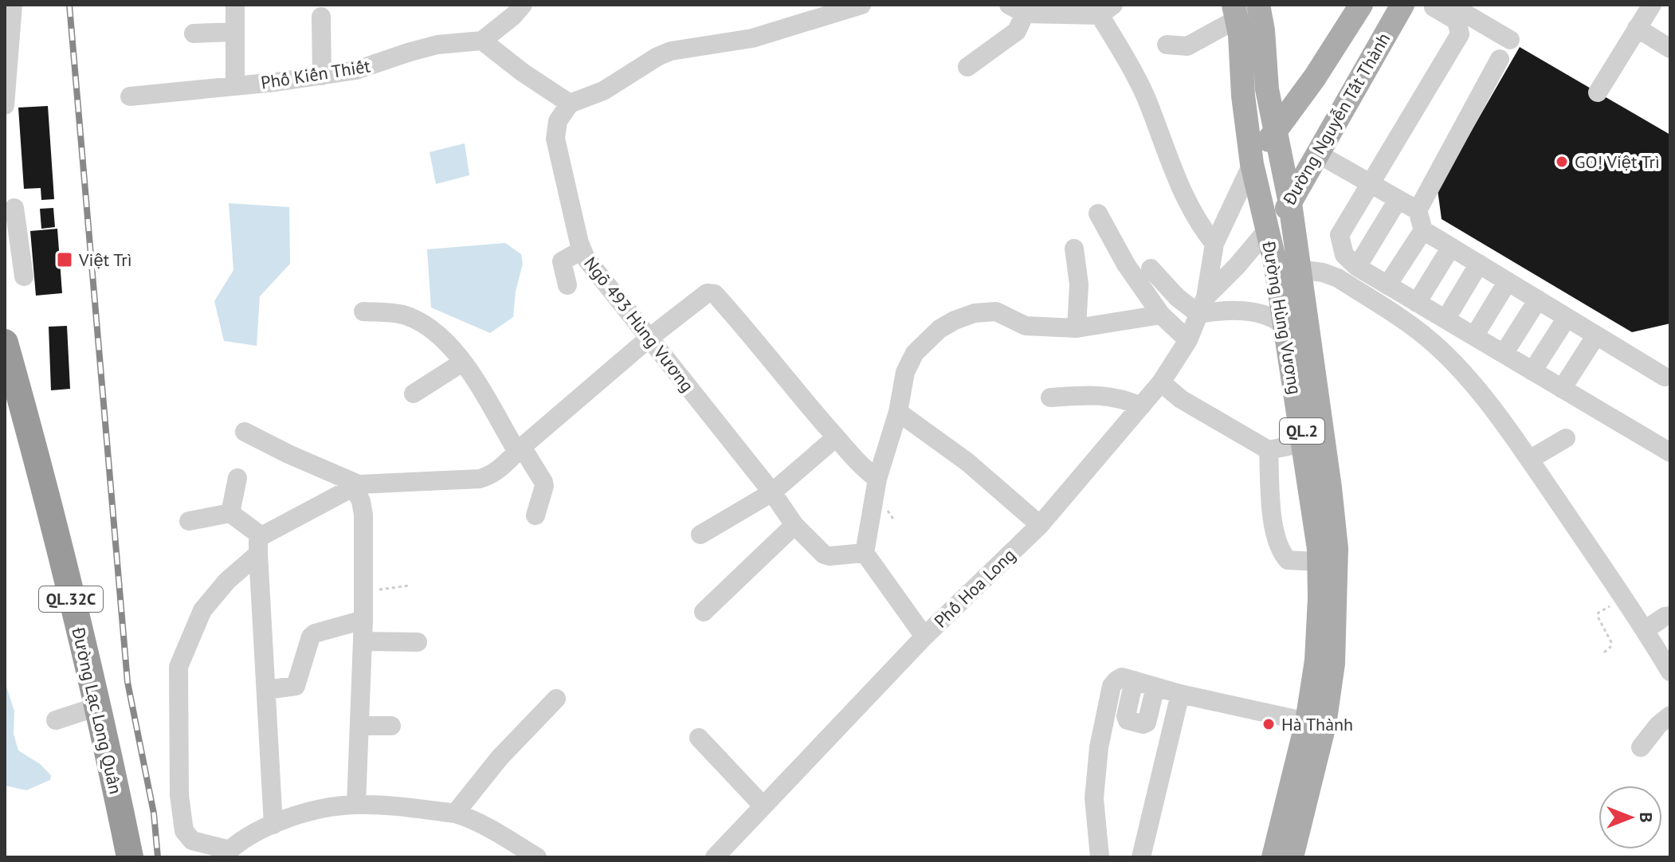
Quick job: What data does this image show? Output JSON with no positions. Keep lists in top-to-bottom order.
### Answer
{
  "streets": {
    "highway": ["QL.32C", "Đường Lạc Long Quân"],
    "main road": ["Đường Nguyễn Tất Thành", "Đường Hùng Vương", "QL.2"],
    "street": ["Phố Kiến Thiết", "Ngõ 493 Hùng Vương", "Phố Hoa Long"]
  },
  "crossings": [
    ["Đường Nguyễn Tất Thành", "Đường Hùng Vương"],
    ["Đường Nguyễn Tất Thành", "Phố Hoa Long"],
    ["Đường Hùng Vương", "Phố Hoa Long"]
  ],
  "places": {
    "other": ["GO! Việt Trì", "Hà Thành"],
    "transit": ["Việt Trì"]
  },
  "north": "right"
}
